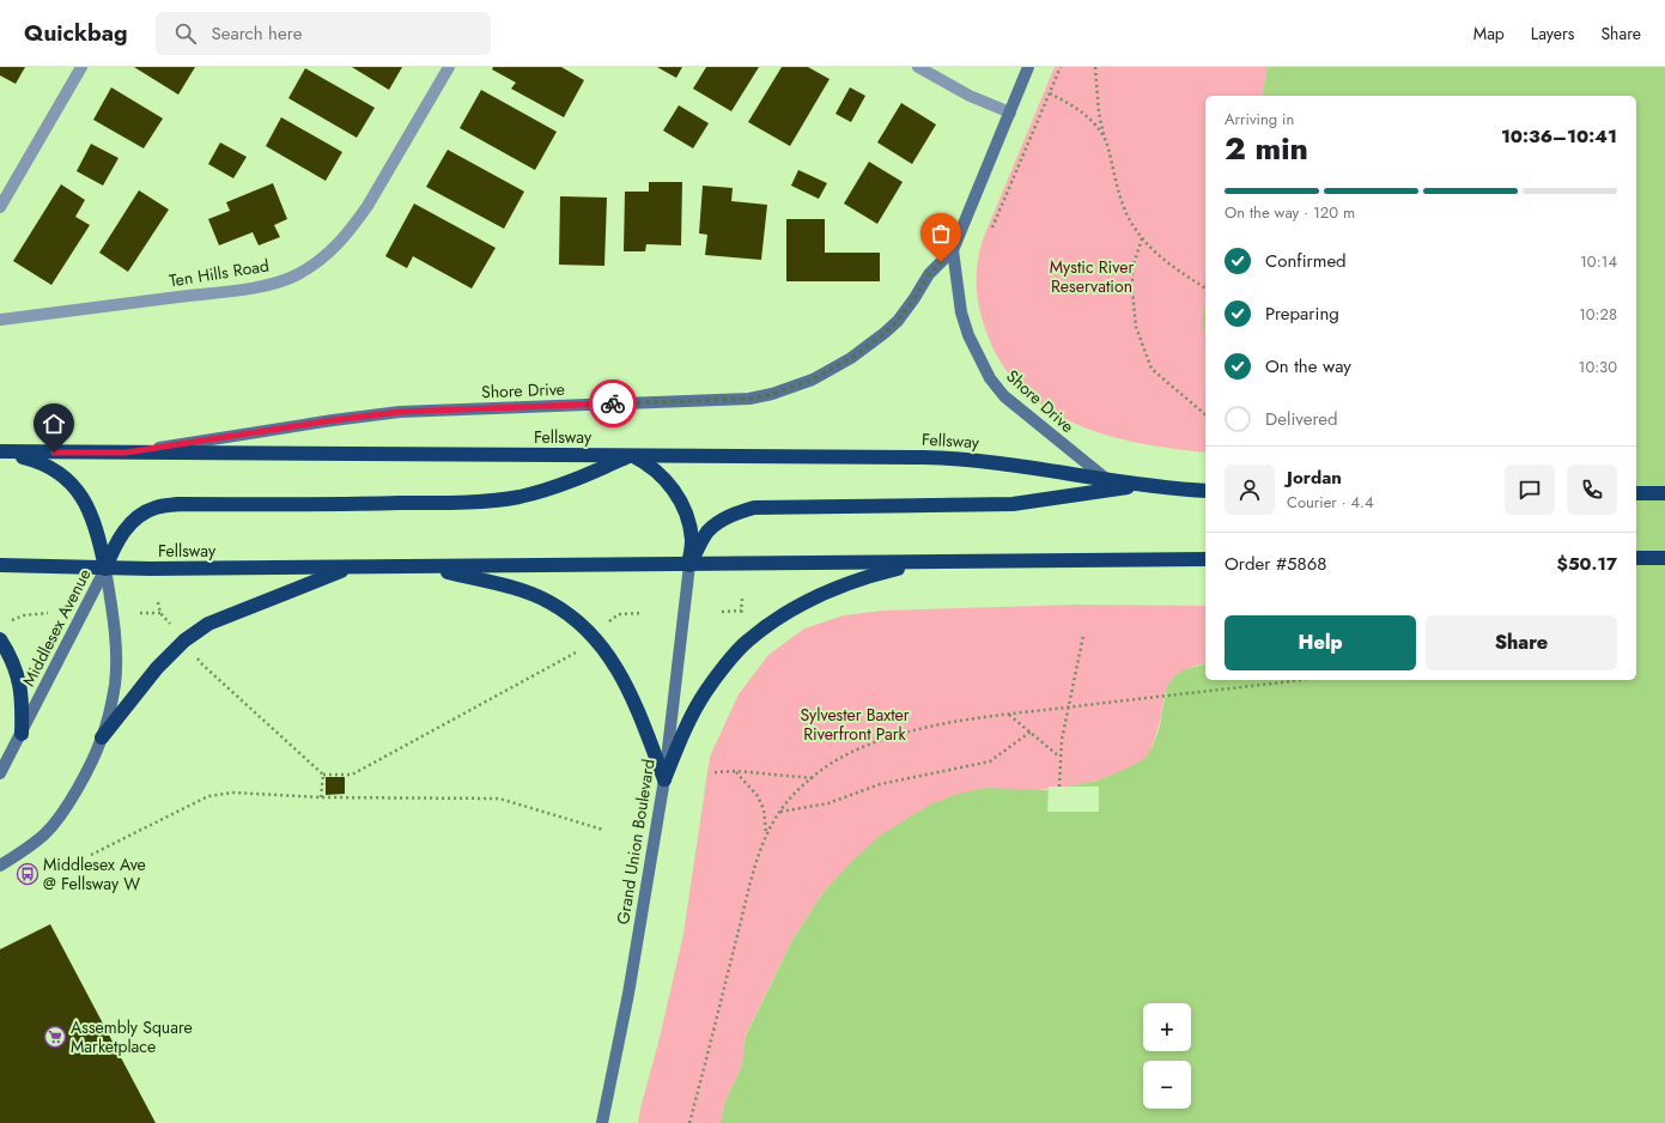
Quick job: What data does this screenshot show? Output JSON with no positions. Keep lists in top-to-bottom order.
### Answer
{
  "streets": {
    "highway": ["Fellsway"],
    "street": [
      "Ten Hills Road",
      "Shore Drive",
      "Middlesex Avenue",
      "Grand Union Boulevard"
    ]
  },
  "crossings": [
    ["Shore Drive", "Fellsway"],
    ["Fellsway", "Middlesex Avenue"],
    ["Fellsway", "Grand Union Boulevard"]
  ],
  "parks": ["Mystic River Reservation", "Sylvester Baxter Riverfront Park"],
  "places": {
    "bus stop": ["Middlesex Ave @ Fellsway W"],
    "supermarket": ["Assembly Square Marketplace"]
  },
  "page": {
    "header": "Quickbag",
    "search": "Search here",
    "nav": ["Map", "Layers", "Share"],
    "heading": ["2 min", "Arriving in", "10:36–10:41"],
    "panel": [
      "Jordan",
      "Courier · 4.4",
      "Order #5868",
      "$50.17"
    ],
    "bar": "On the way · 120 m",
    "list": [
      ["Confirmed", "10:14"],
      ["Preparing", "10:28"],
      ["On the way", "10:30"],
      "Delivered"
    ],
    "buttons": ["Help", "Share"],
    "map_buttons": ["+", "−"]
  }
}
